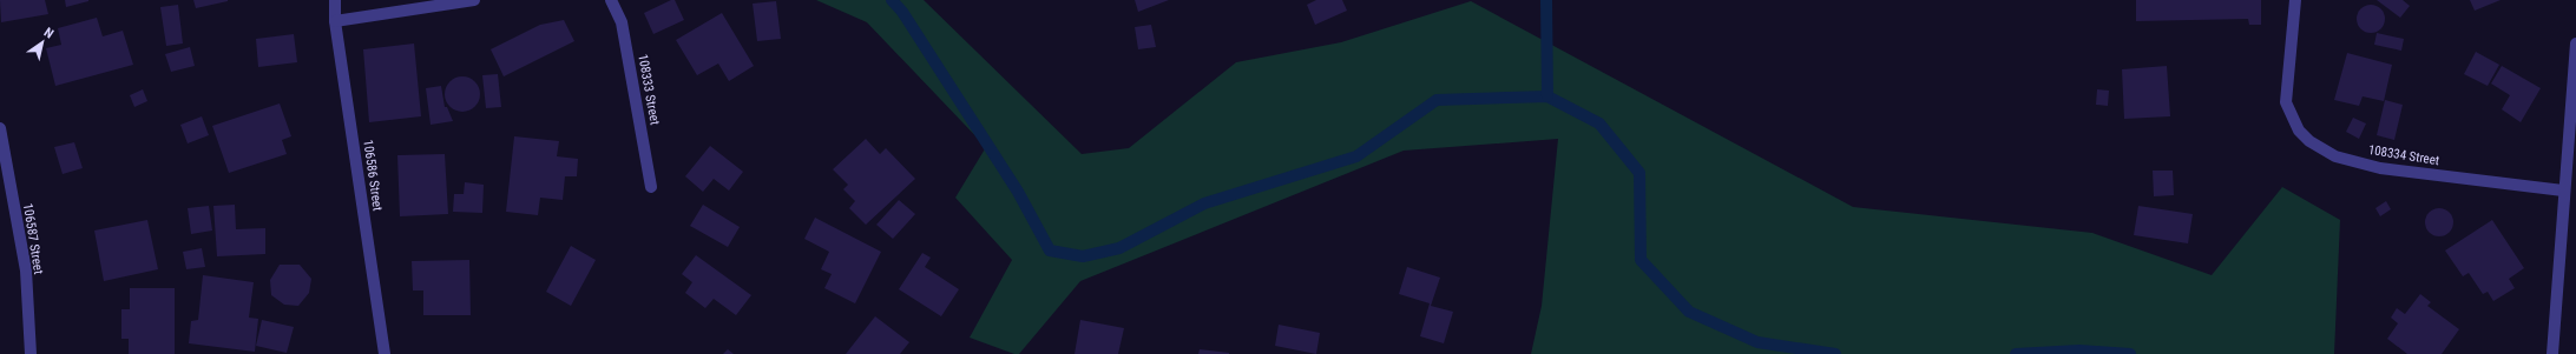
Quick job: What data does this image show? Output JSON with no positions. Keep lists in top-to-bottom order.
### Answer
{
  "streets": {
    "street": [
      "108333 Street",
      "108334 Street",
      "106586 Street",
      "106587 Street"
    ]
  },
  "north": "top right"
}
